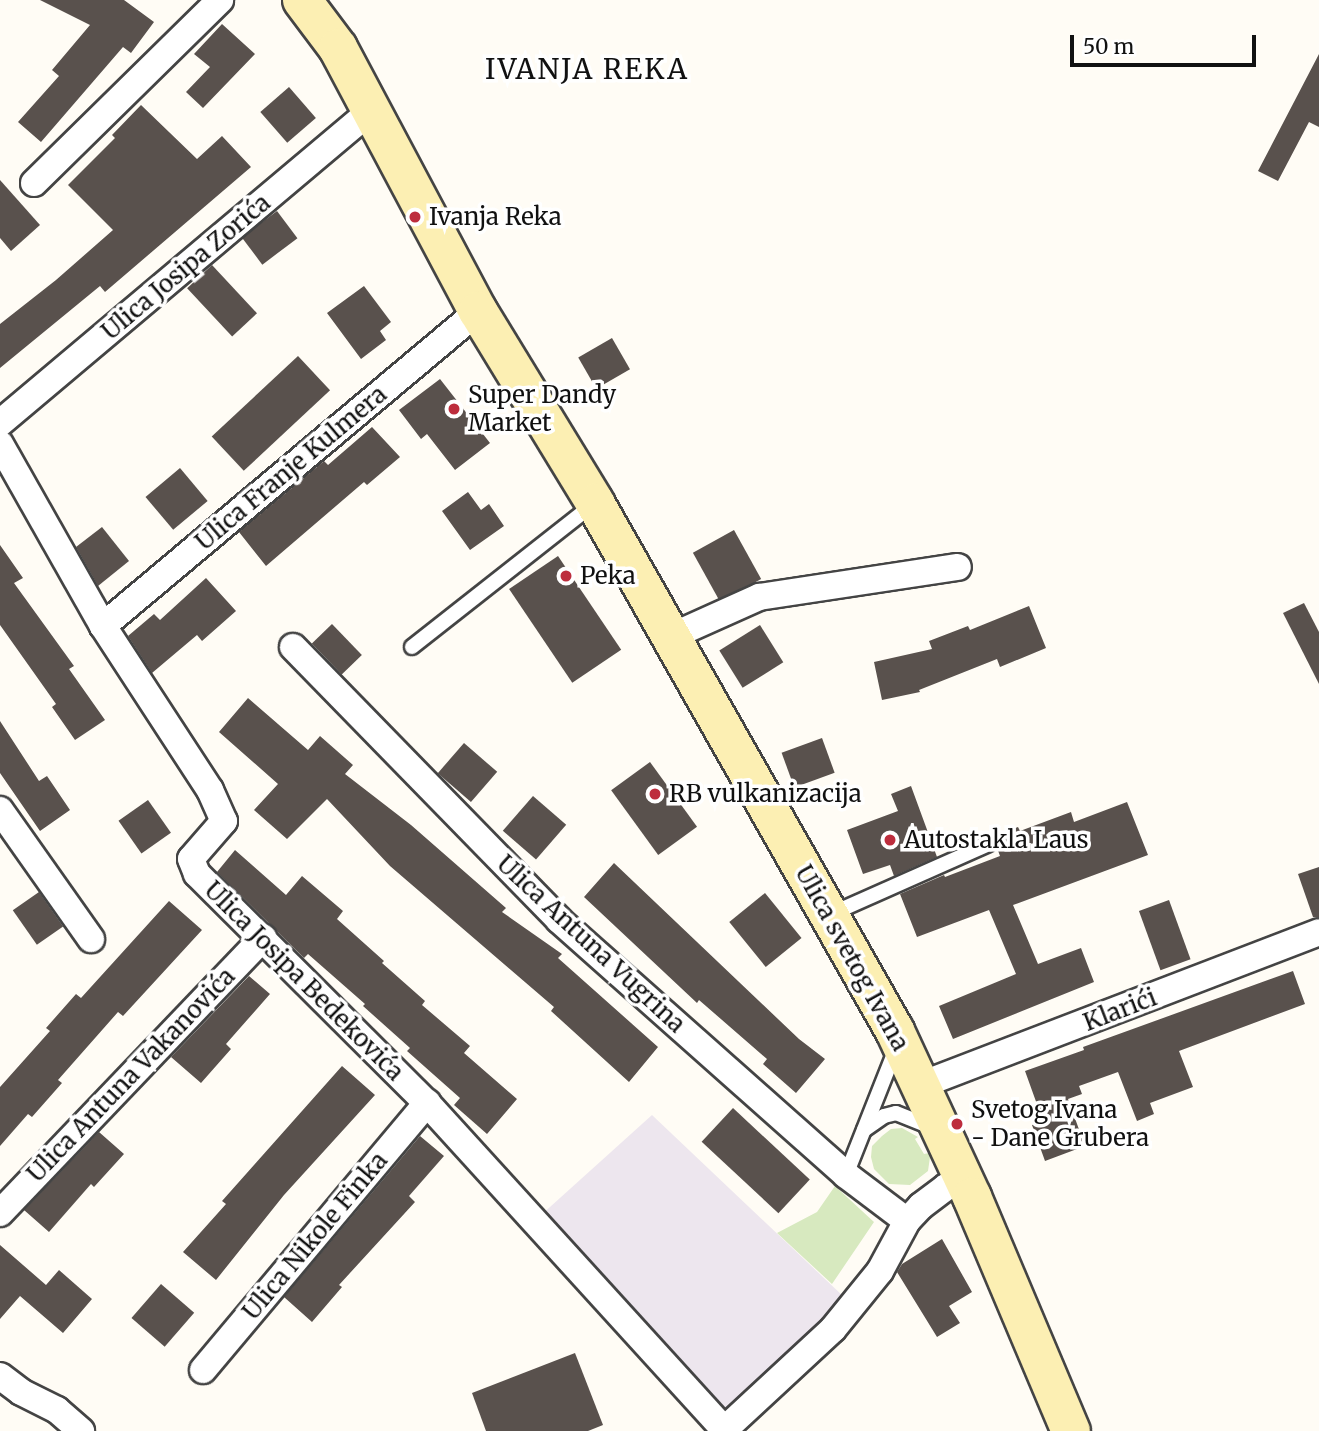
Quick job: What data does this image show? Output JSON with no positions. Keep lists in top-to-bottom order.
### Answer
{
  "streets": {
    "street": [
      "Ulica Josipa Zorića",
      "Ulica Franje Kulmera",
      "Ulica Antuna Vugrina",
      "Ulica svetog Ivana",
      "Ulica Josipa Bedekovića",
      "Klarići",
      "Ulica Antuna Vakanovića",
      "Ulica Nikole Finka"
    ]
  },
  "crossings": [
    ["Ulica Josipa Zorića", "Ulica svetog Ivana"],
    ["Ulica Franje Kulmera", "Ulica svetog Ivana"],
    ["Ulica Franje Kulmera", "Ulica Josipa Bedekovića"],
    ["Ulica Antuna Vugrina", "Ulica svetog Ivana"],
    ["Ulica svetog Ivana", "Klarići"],
    ["Ulica Josipa Bedekovića", "Ulica Antuna Vakanovića"],
    ["Ulica Josipa Bedekovića", "Ulica Nikole Finka"]
  ],
  "districts": ["IVANJA REKA"],
  "places": [
    "Ivanja Reka",
    "Super Dandy Market",
    "Peka",
    "RB vulkanizacija",
    "Autostakla Laus",
    "Svetog Ivana - Dane Grubera"
  ],
  "scale_bar": "50 m"
}
